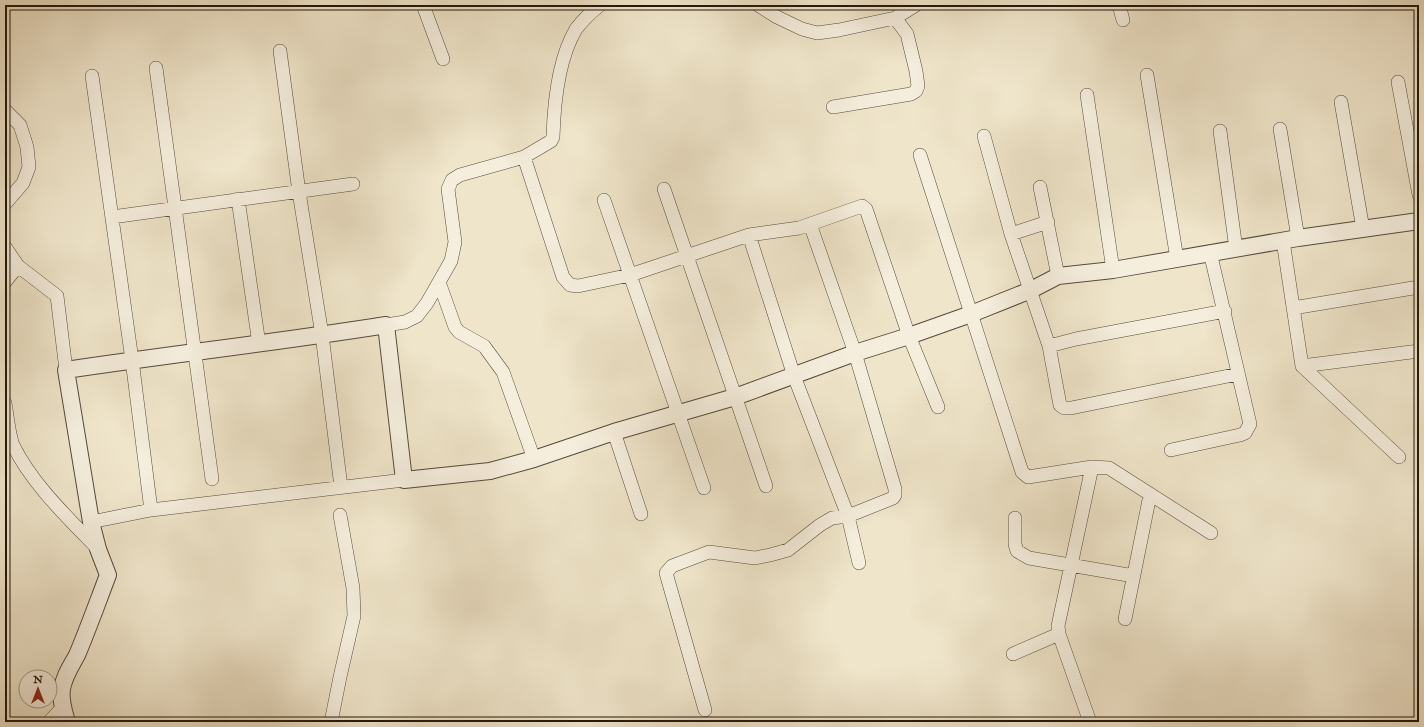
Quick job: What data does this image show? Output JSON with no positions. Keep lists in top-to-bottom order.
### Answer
{
  "north": "top"
}
